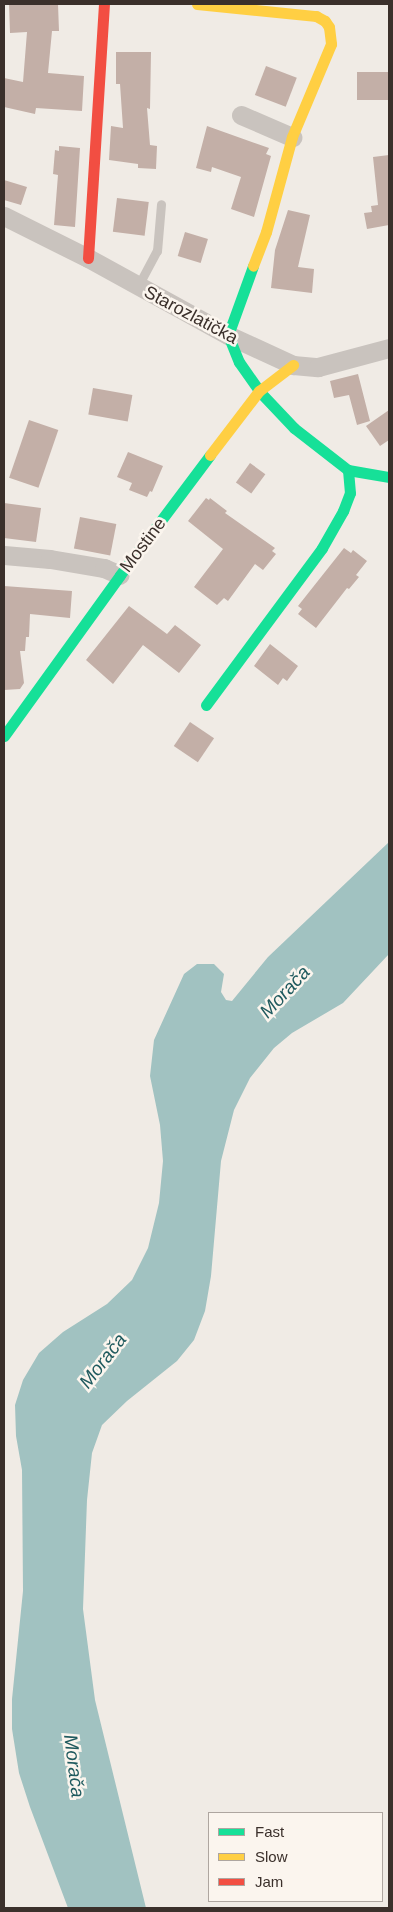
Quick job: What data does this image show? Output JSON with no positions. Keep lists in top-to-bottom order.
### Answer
{
  "streets": {
    "street": ["Starozlatička", "Mostine"]
  },
  "crossings": [
    ["Starozlatička", "Mostine"]
  ],
  "water": ["Morača"],
  "legend": ["Fast", "Slow", "Jam"]
}
